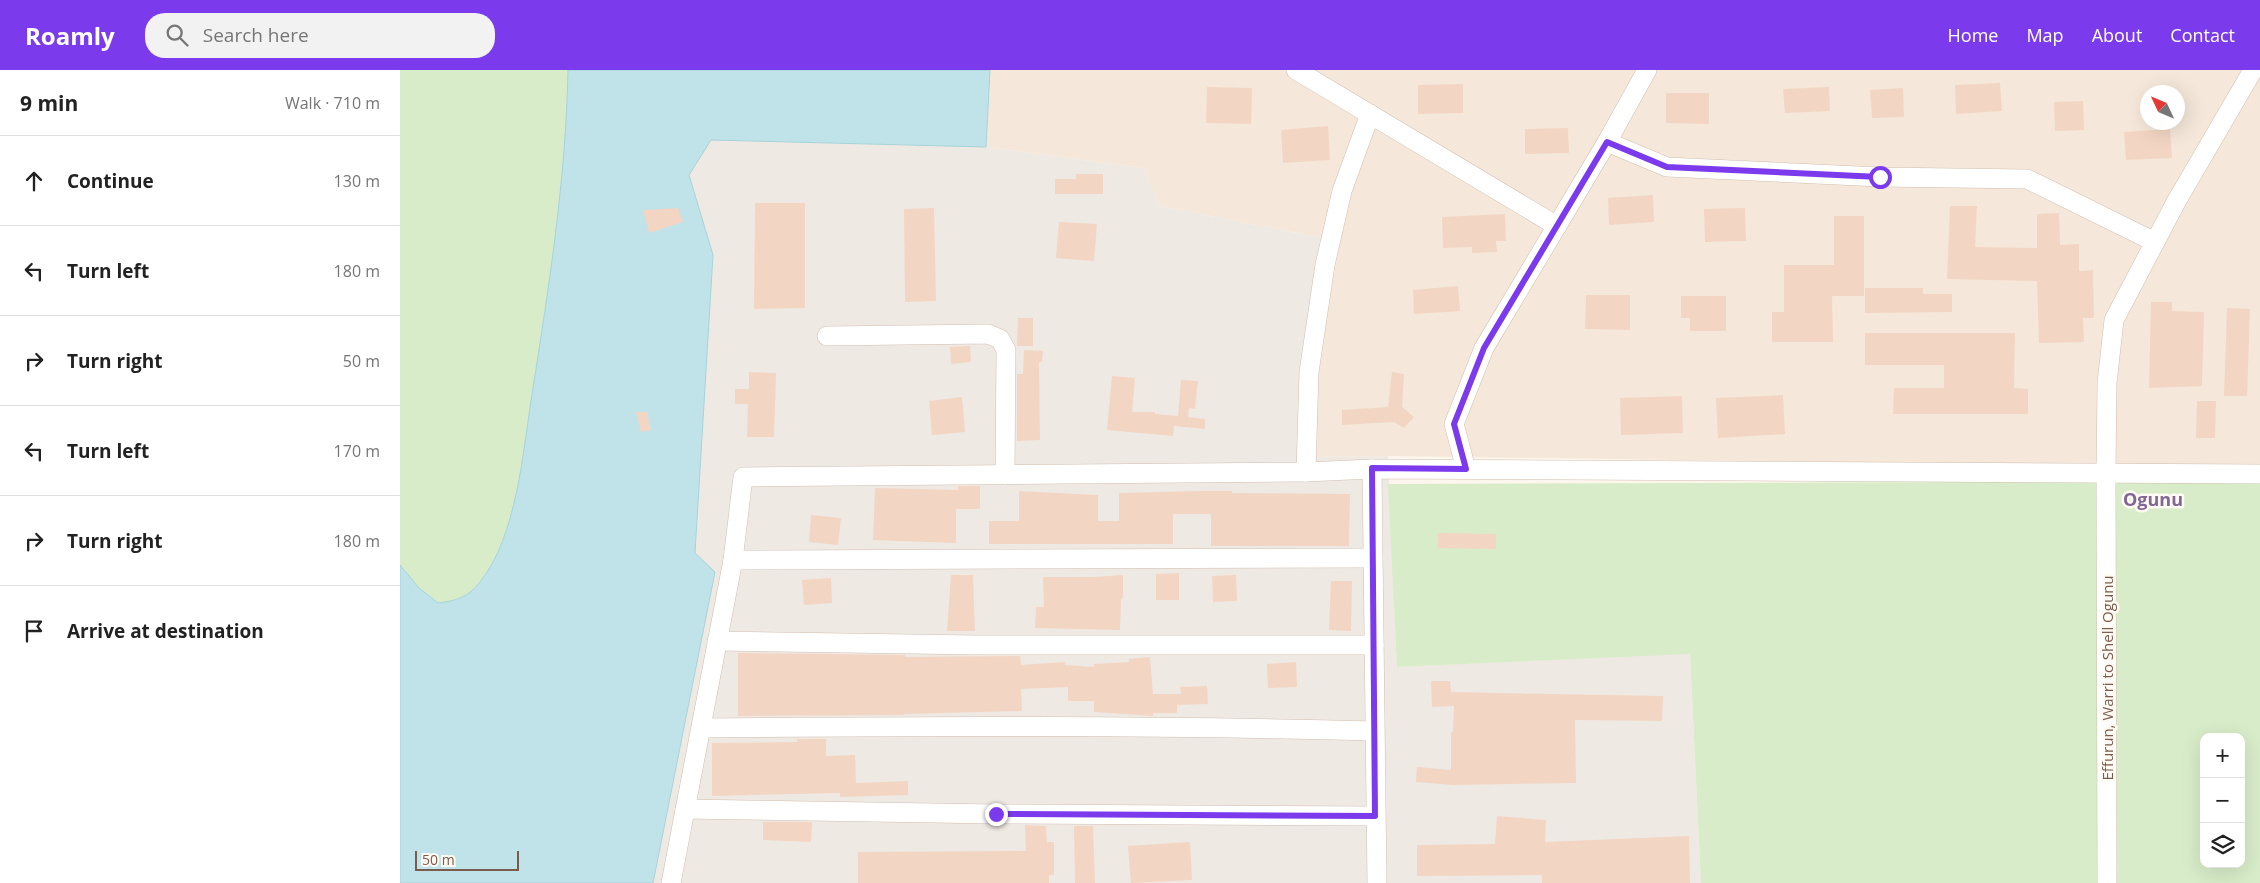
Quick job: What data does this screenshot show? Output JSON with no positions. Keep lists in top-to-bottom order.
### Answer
{
  "streets": {
    "street": ["Effurun, Warri to Shell Ogunu"]
  },
  "districts": ["Ogunu"],
  "scale_bar": "50 m",
  "north": "top left",
  "page": {
    "header": "Roamly",
    "search": "Search here",
    "nav": [
      "Home",
      "Map",
      "About",
      "Contact"
    ],
    "heading": ["9 min", "Walk · 710 m"],
    "list": [
      ["Continue", "130 m"],
      ["Turn left", "180 m"],
      ["Turn right", "50 m"],
      ["Turn left", "170 m"],
      ["Turn right", "180 m"],
      "Arrive at destination"
    ],
    "map_buttons": ["+", "−"],
    "scale": "50 m"
  }
}
